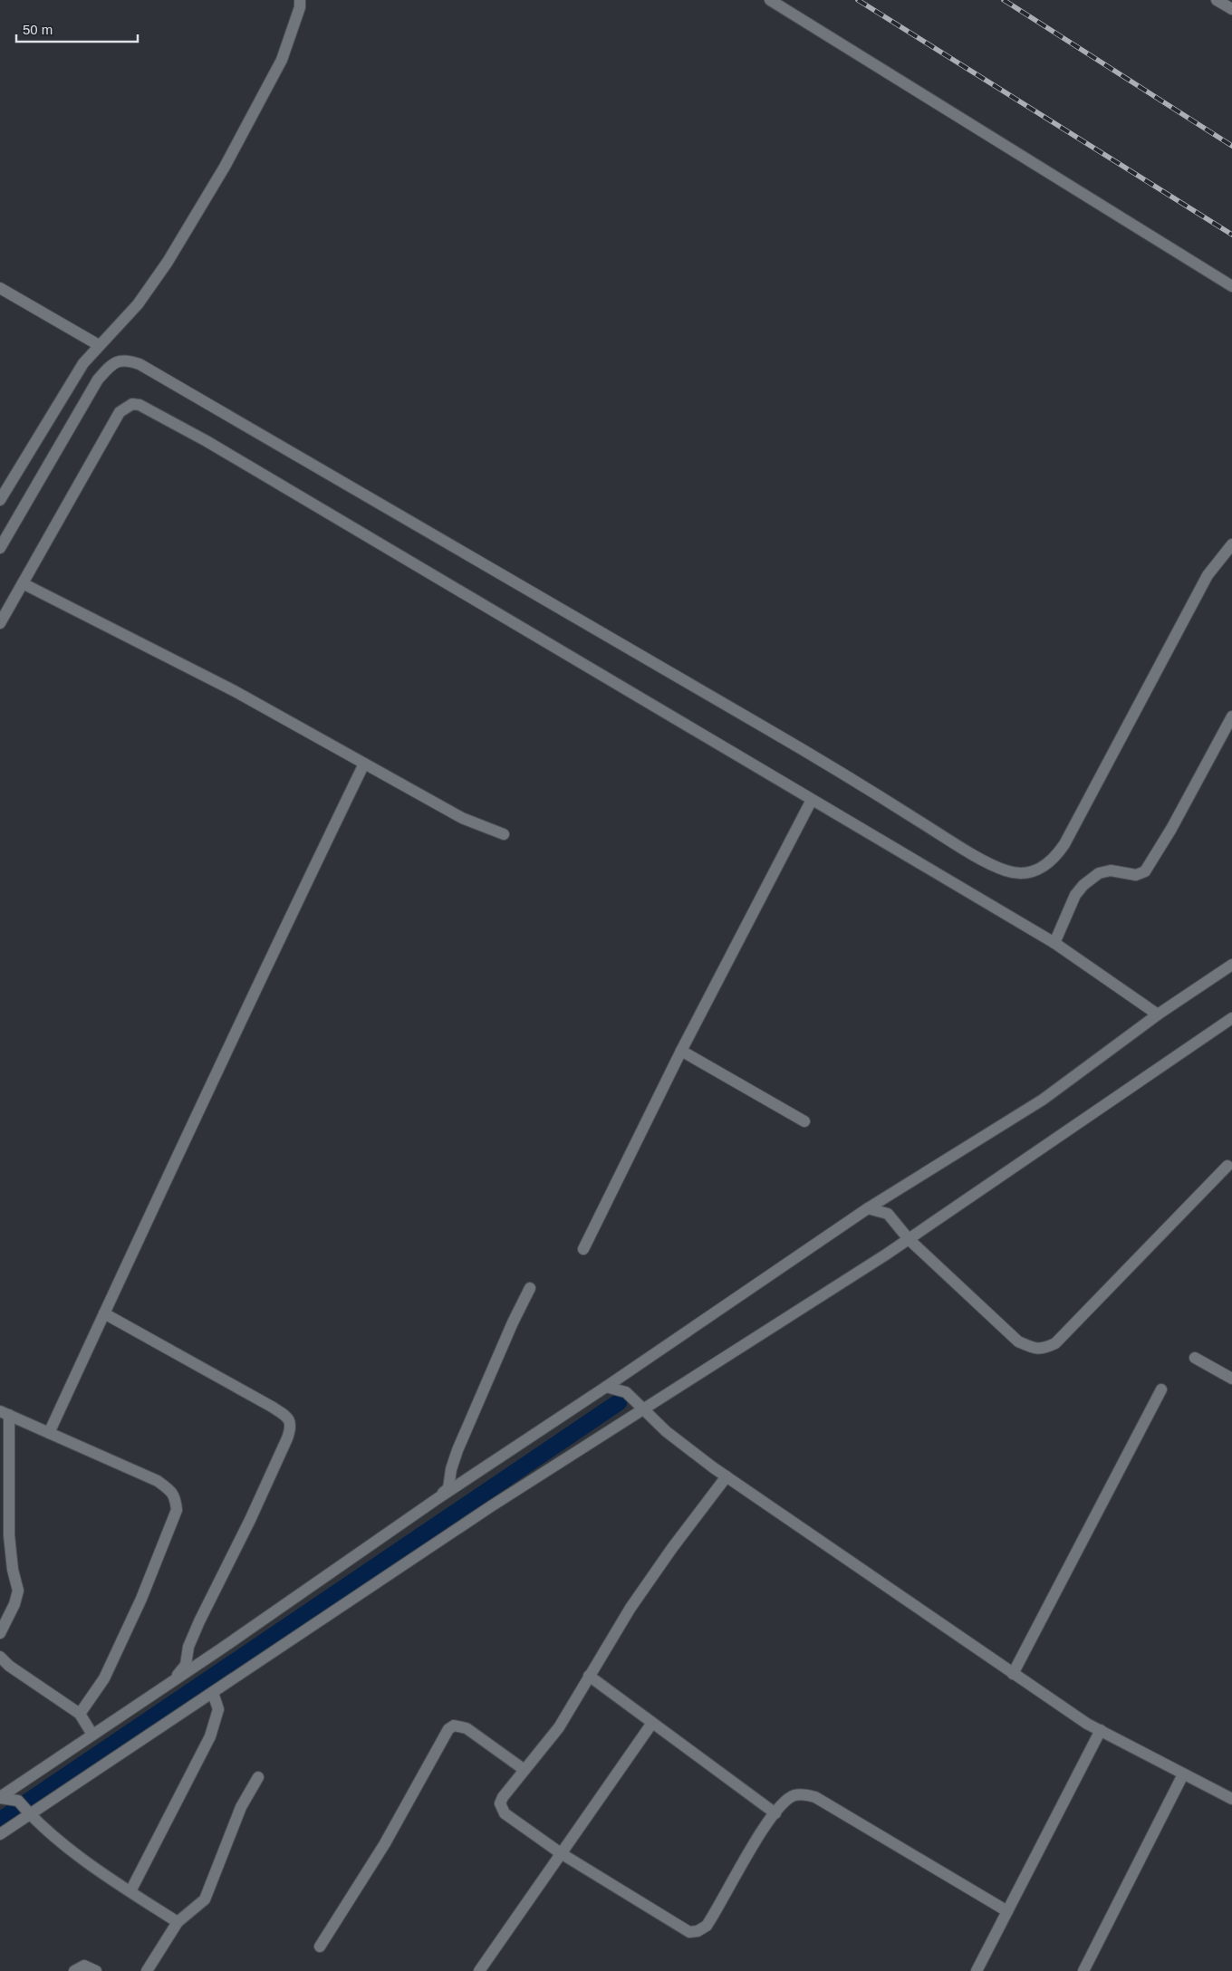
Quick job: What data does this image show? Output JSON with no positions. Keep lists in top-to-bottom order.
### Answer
{
  "scale_bar": "50 m"
}
